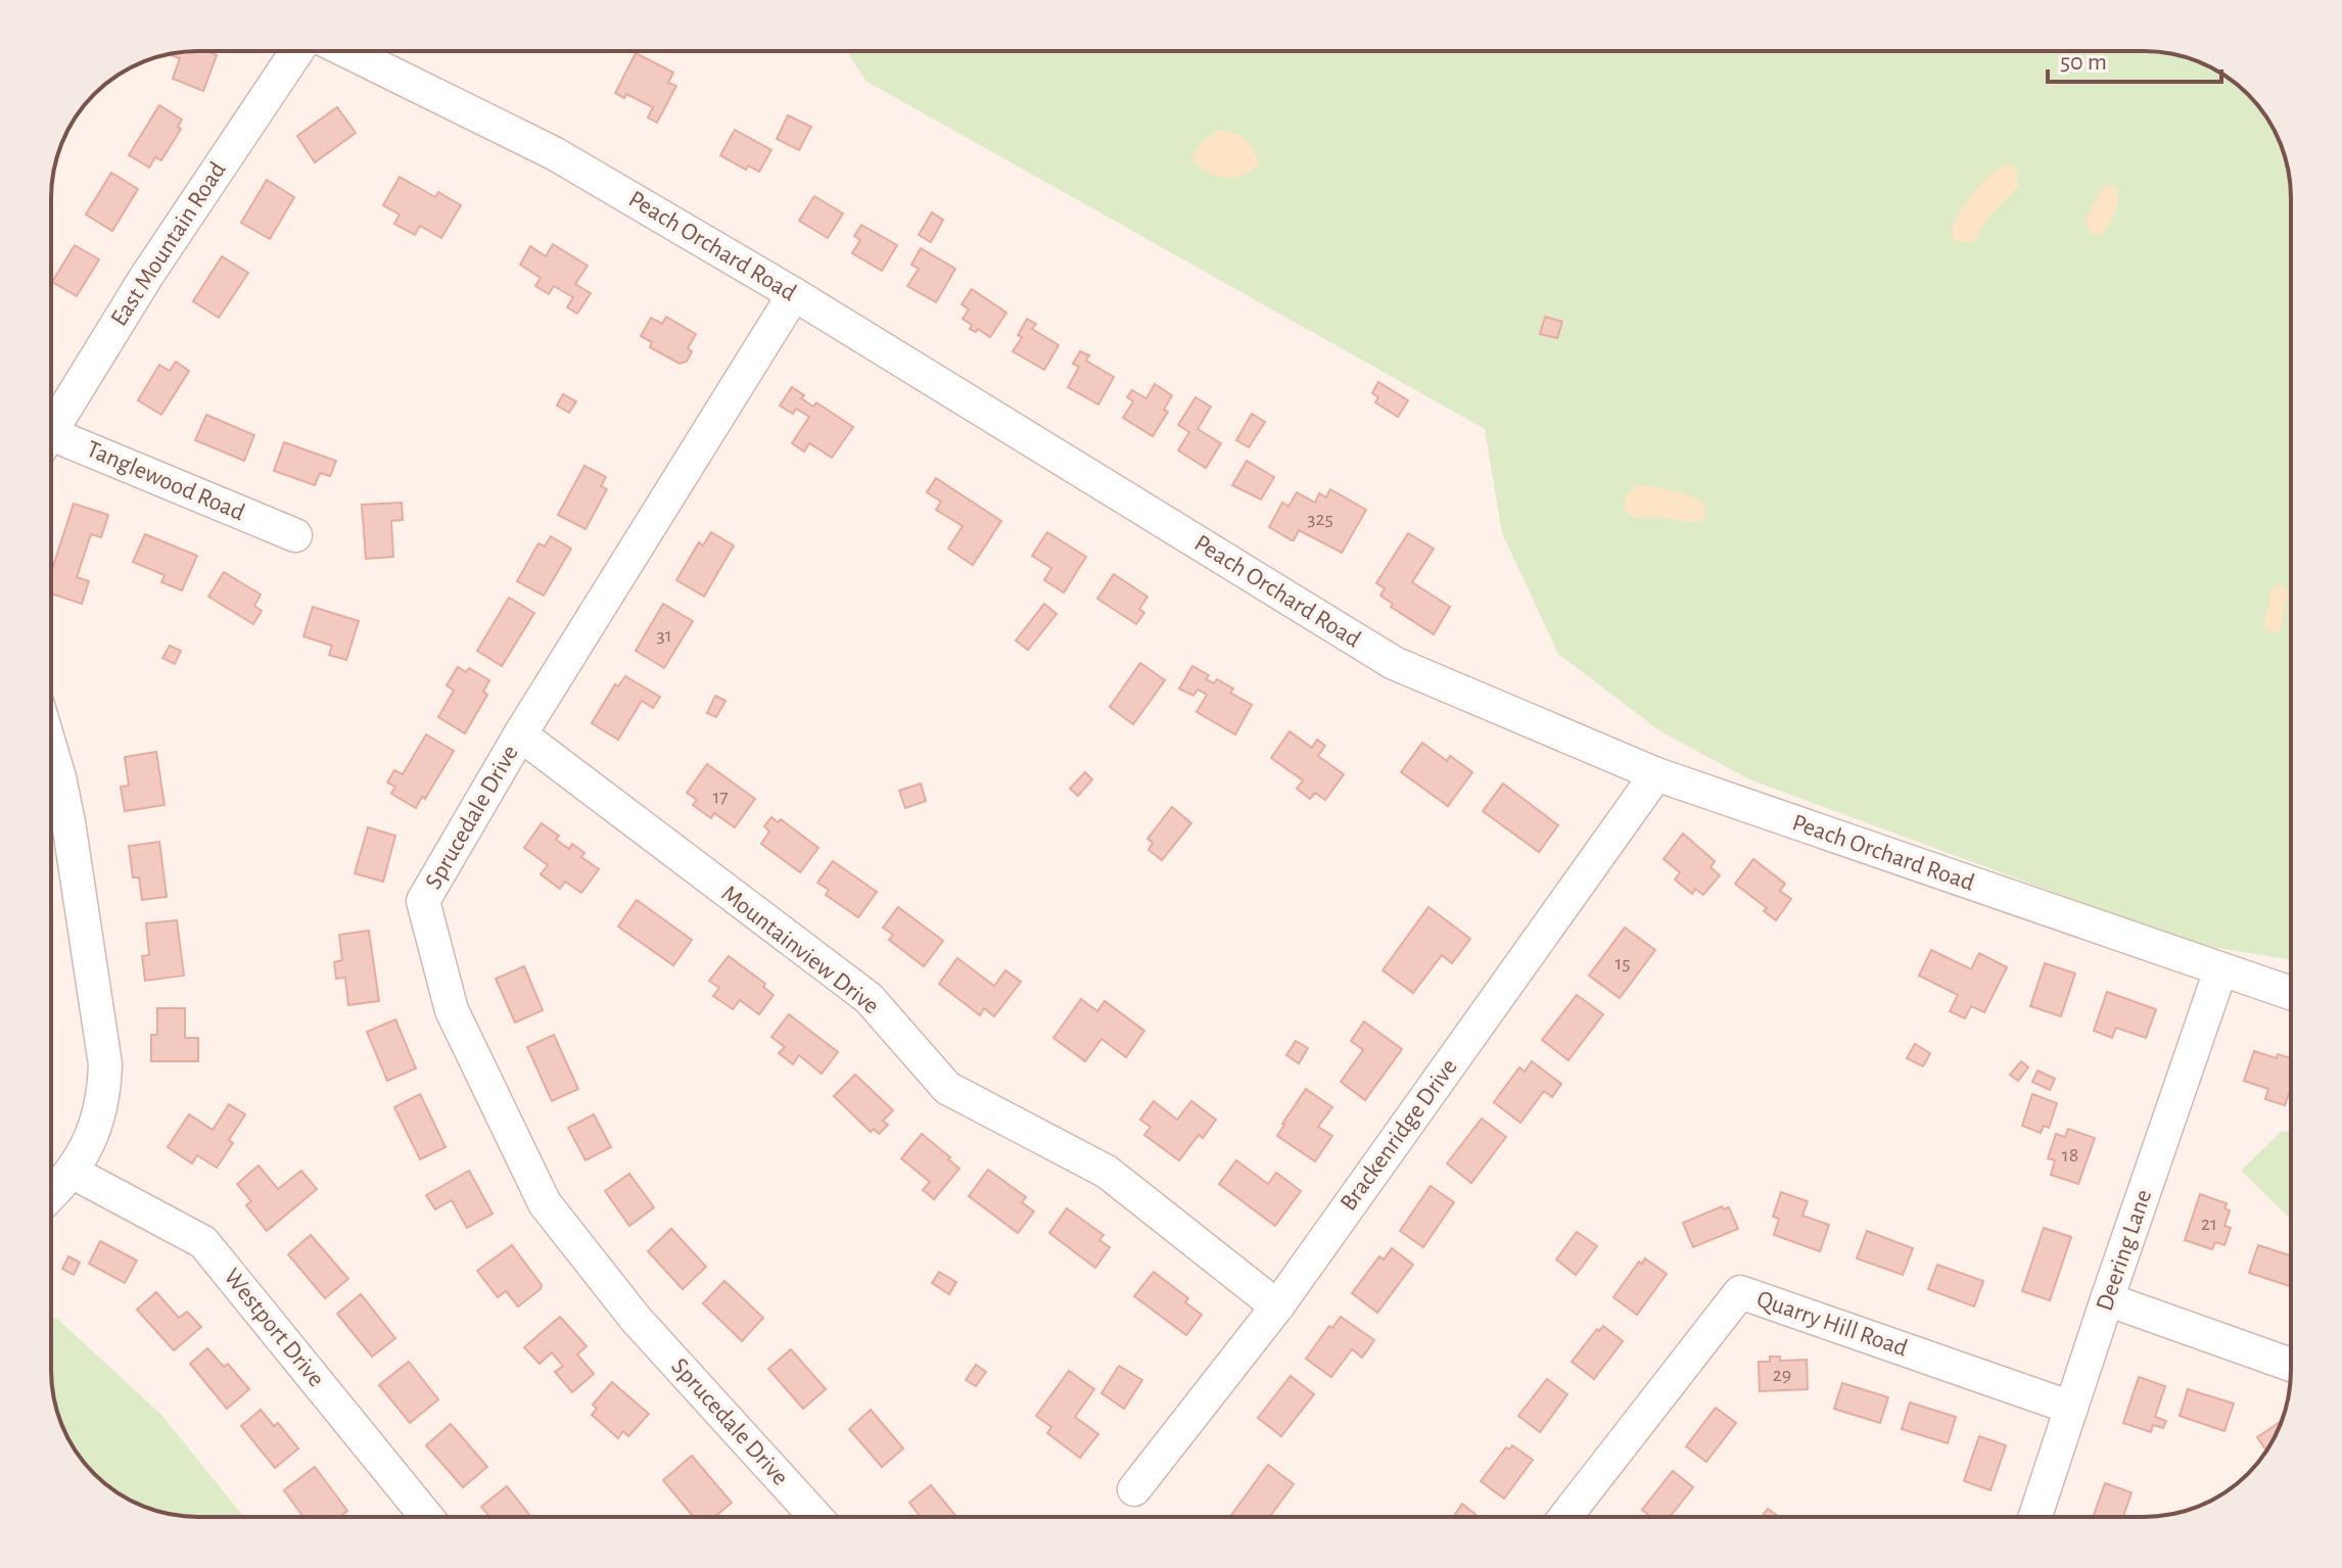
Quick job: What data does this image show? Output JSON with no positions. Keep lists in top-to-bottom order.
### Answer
{
  "streets": {
    "street": [
      "East Mountain Road",
      "Peach Orchard Road",
      "Tanglewood Road",
      "Sprucedale Drive",
      "Mountainview Drive",
      "Brackenridge Drive",
      "Deering Lane",
      "Quarry Hill Road",
      "Westport Drive"
    ]
  },
  "crossings": [
    ["Peach Orchard Road", "Sprucedale Drive"],
    ["Peach Orchard Road", "Brackenridge Drive"],
    ["Peach Orchard Road", "Deering Lane"],
    ["Sprucedale Drive", "Mountainview Drive"],
    ["Mountainview Drive", "Brackenridge Drive"],
    ["Deering Lane", "Quarry Hill Road"]
  ],
  "house_numbers": [
    "325",
    "31",
    "17",
    "15",
    "18",
    "21",
    "29"
  ],
  "scale_bar": "50 m"
}
